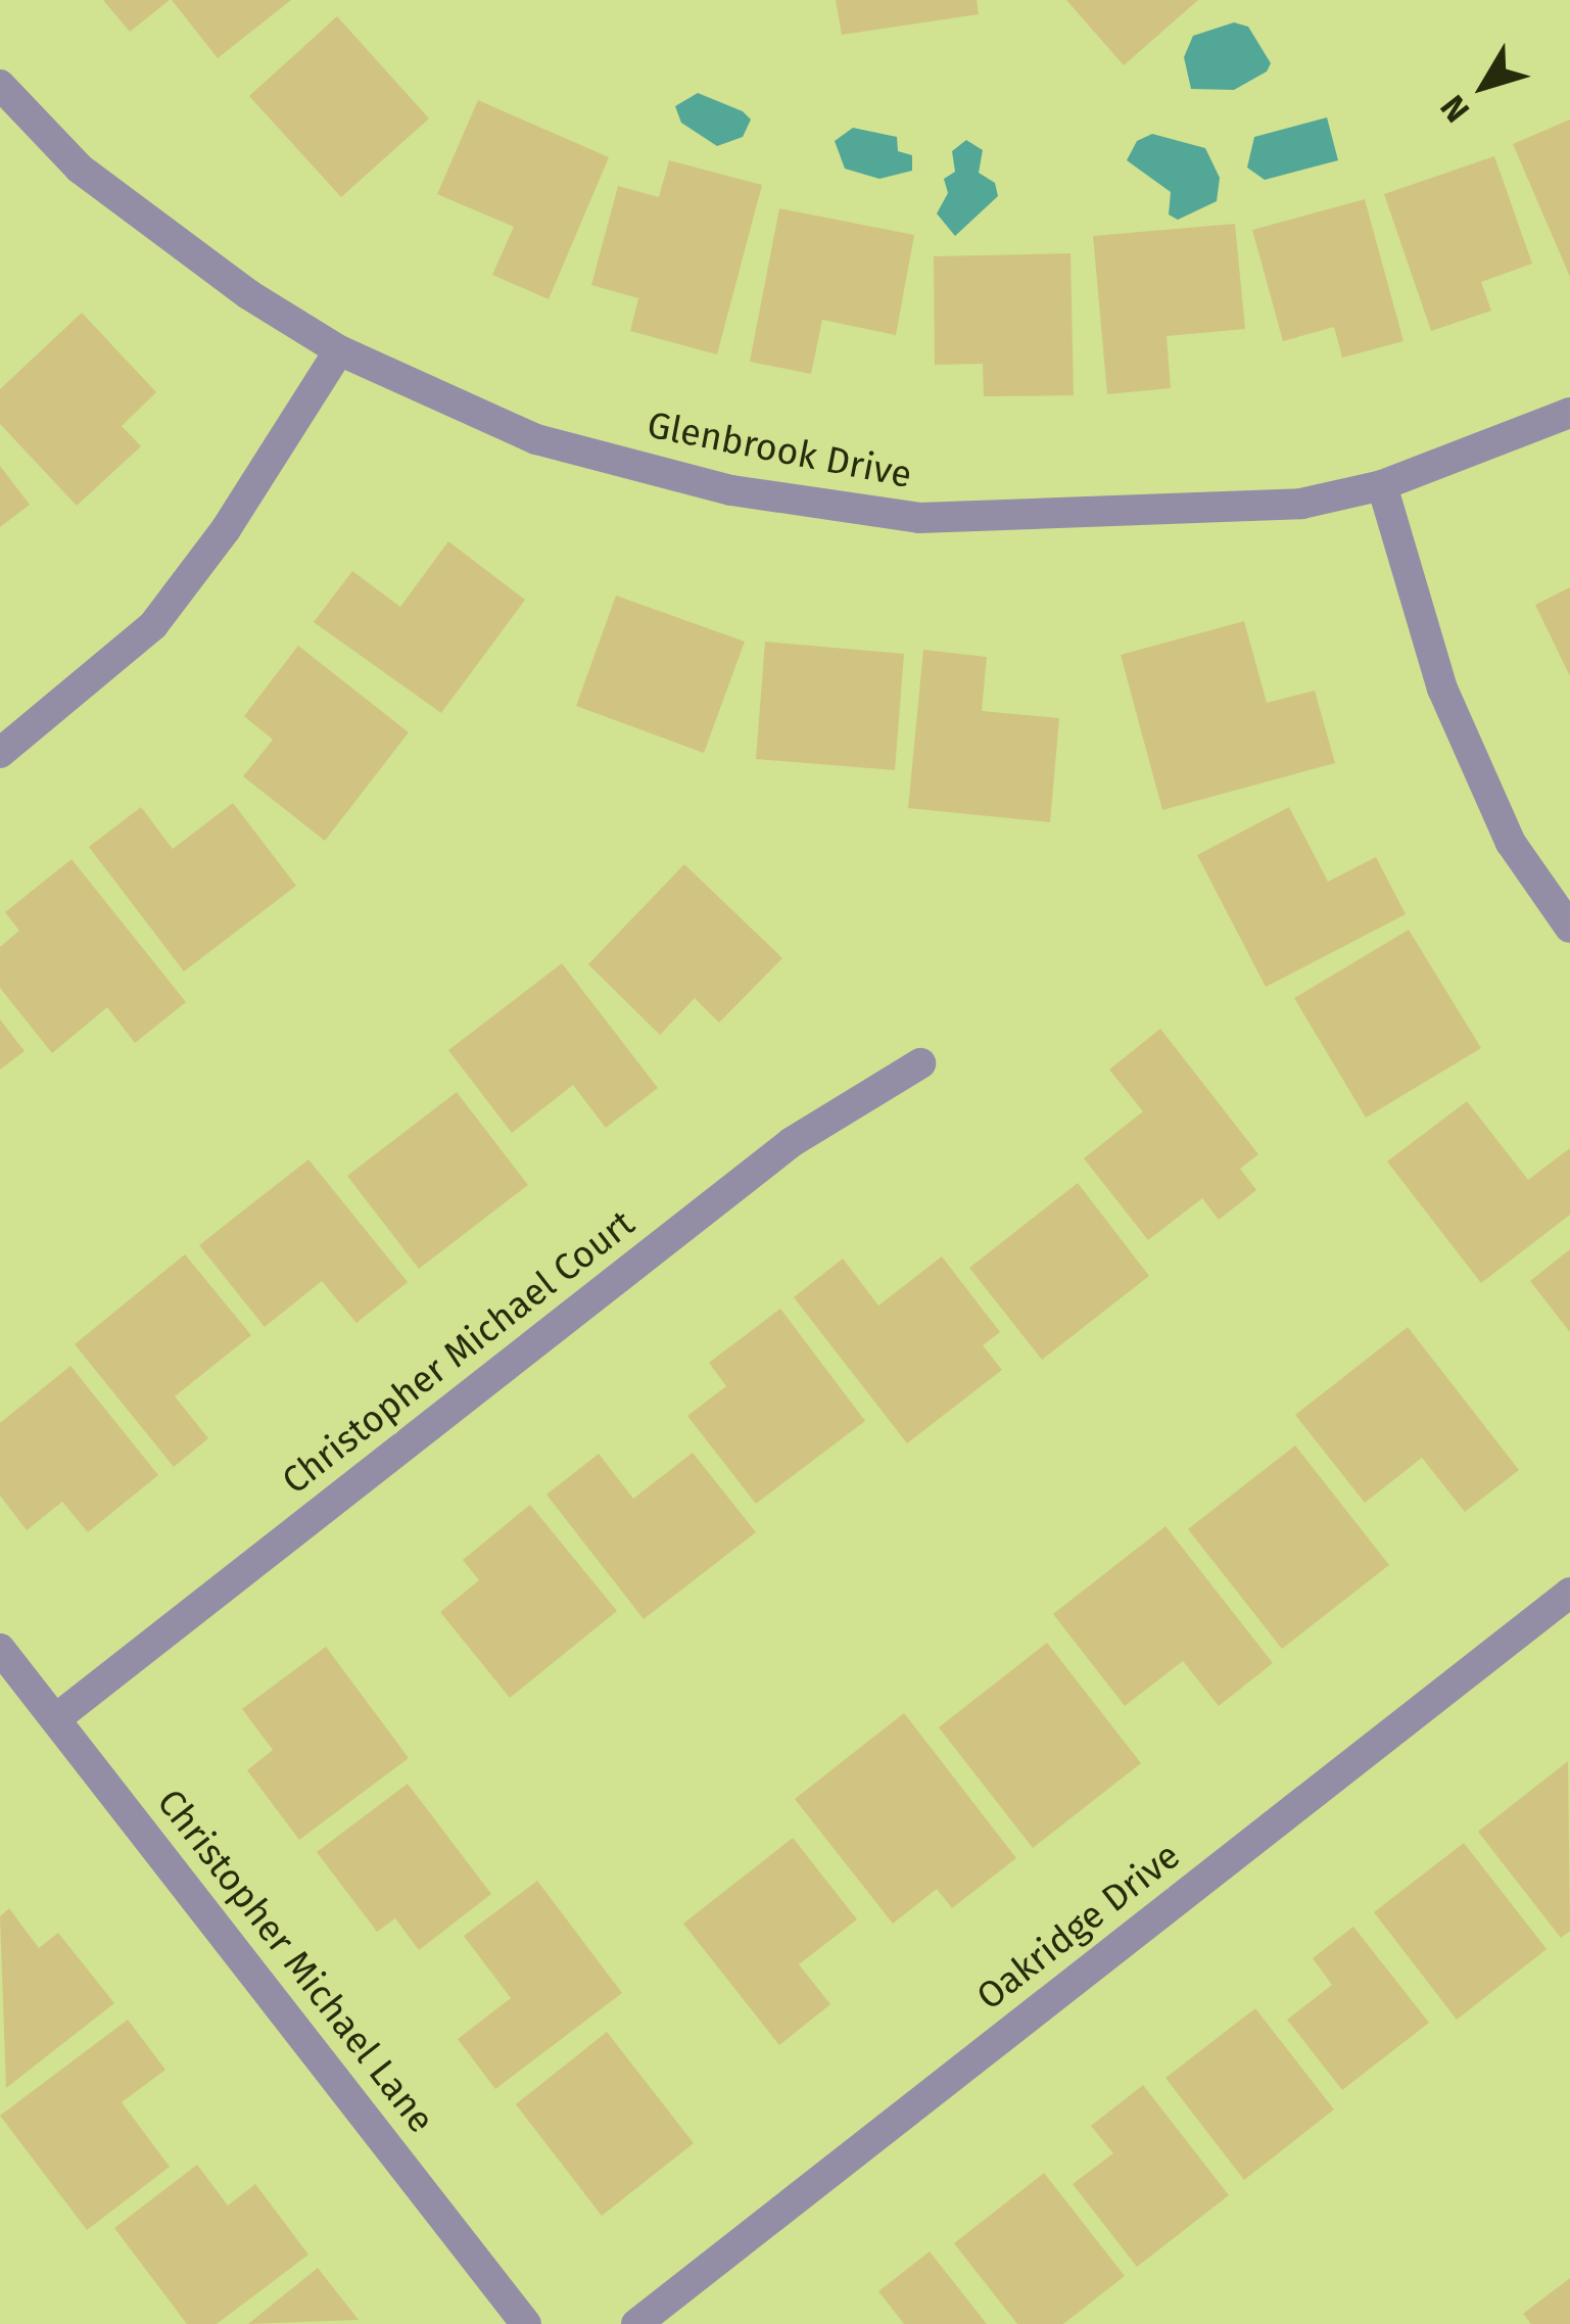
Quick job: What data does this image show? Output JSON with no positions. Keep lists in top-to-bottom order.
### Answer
{
  "streets": {
    "street": [
      "Glenbrook Drive",
      "Christopher Michael Court",
      "Oakridge Drive",
      "Christopher Michael Lane"
    ]
  },
  "crossings": [
    ["Christopher Michael Court", "Christopher Michael Lane"]
  ],
  "north": "bottom left"
}
